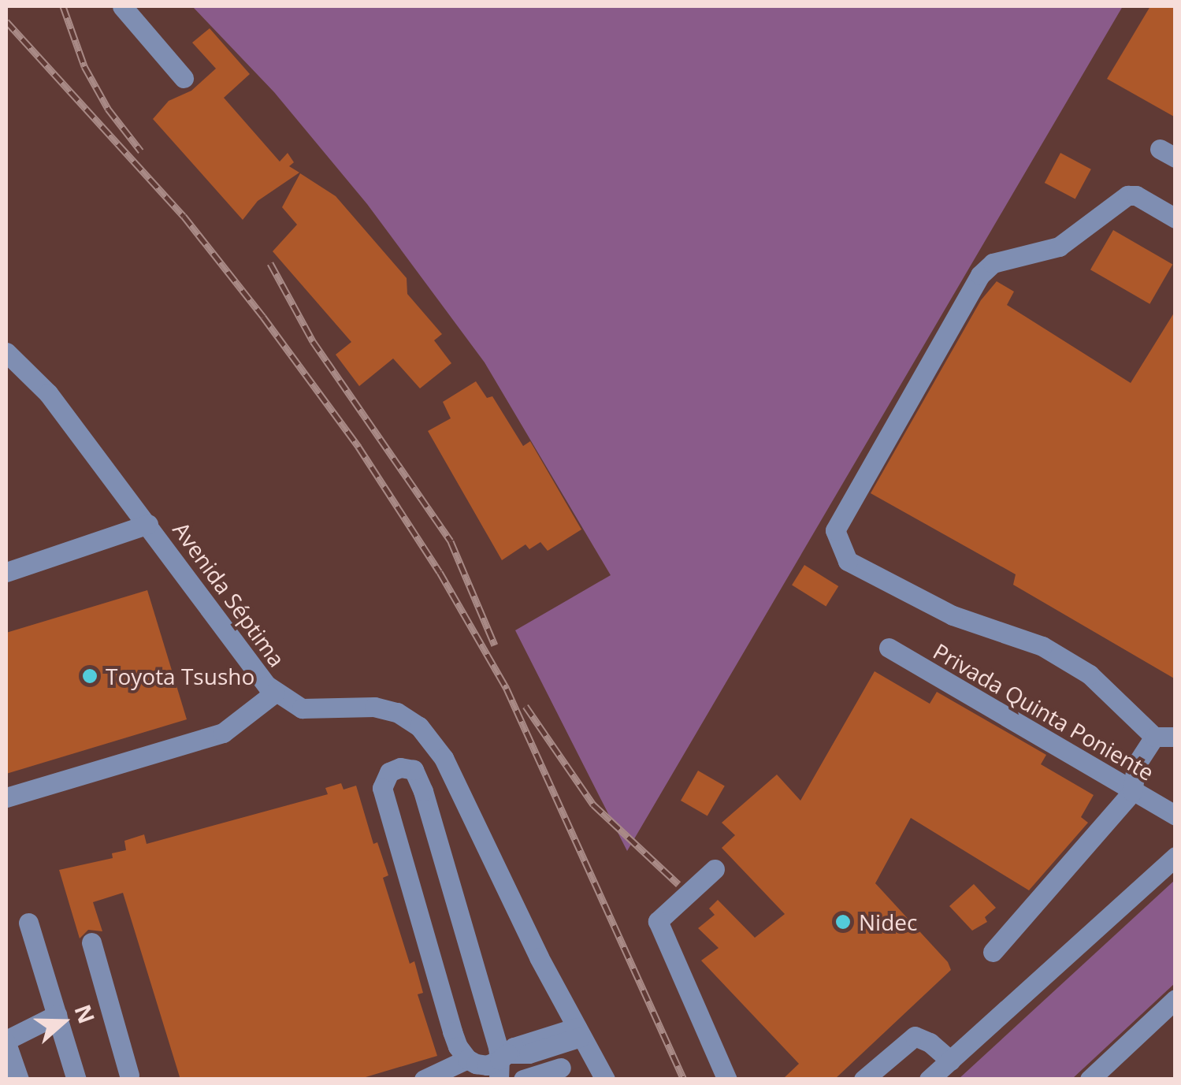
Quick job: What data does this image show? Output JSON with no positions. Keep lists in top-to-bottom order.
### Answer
{
  "streets": {
    "street": ["Avenida Séptima", "Privada Quinta Poniente"]
  },
  "places": ["Toyota Tsusho", "Nidec"],
  "north": "right"
}
